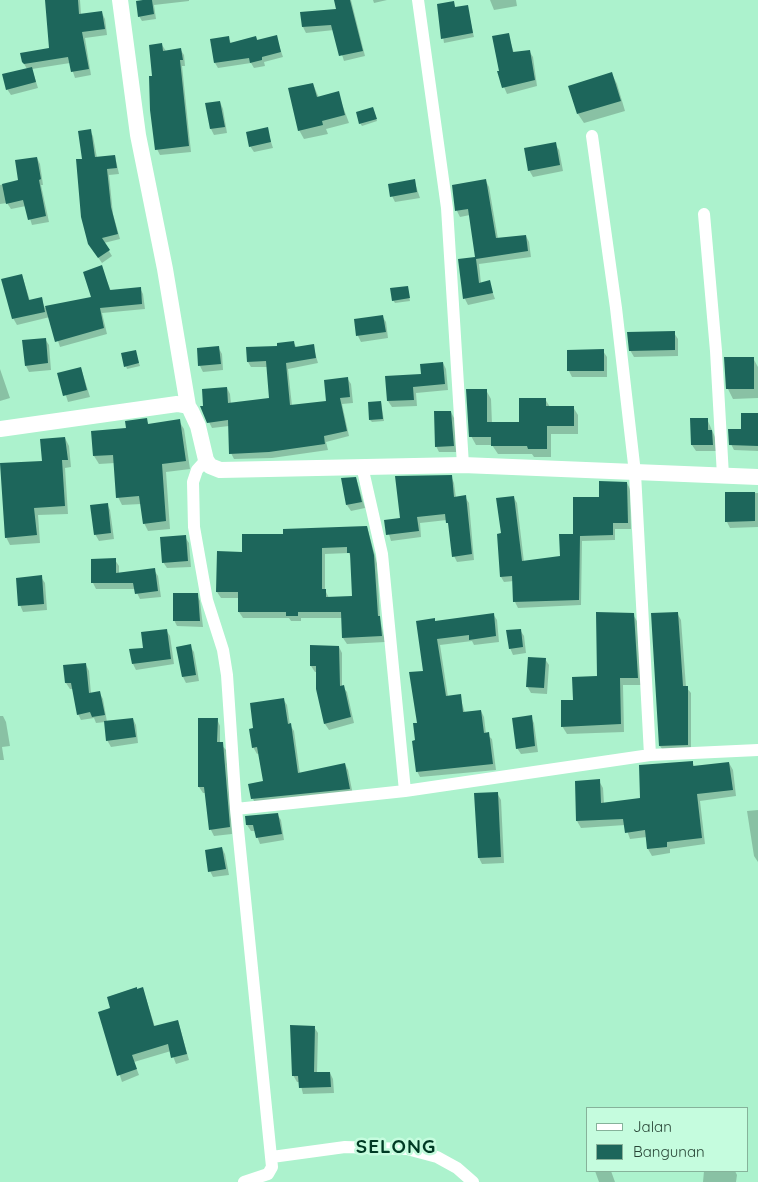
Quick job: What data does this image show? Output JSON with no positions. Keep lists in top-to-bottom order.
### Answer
{
  "districts": ["SELONG"],
  "legend": ["Jalan", "Bangunan"]
}
